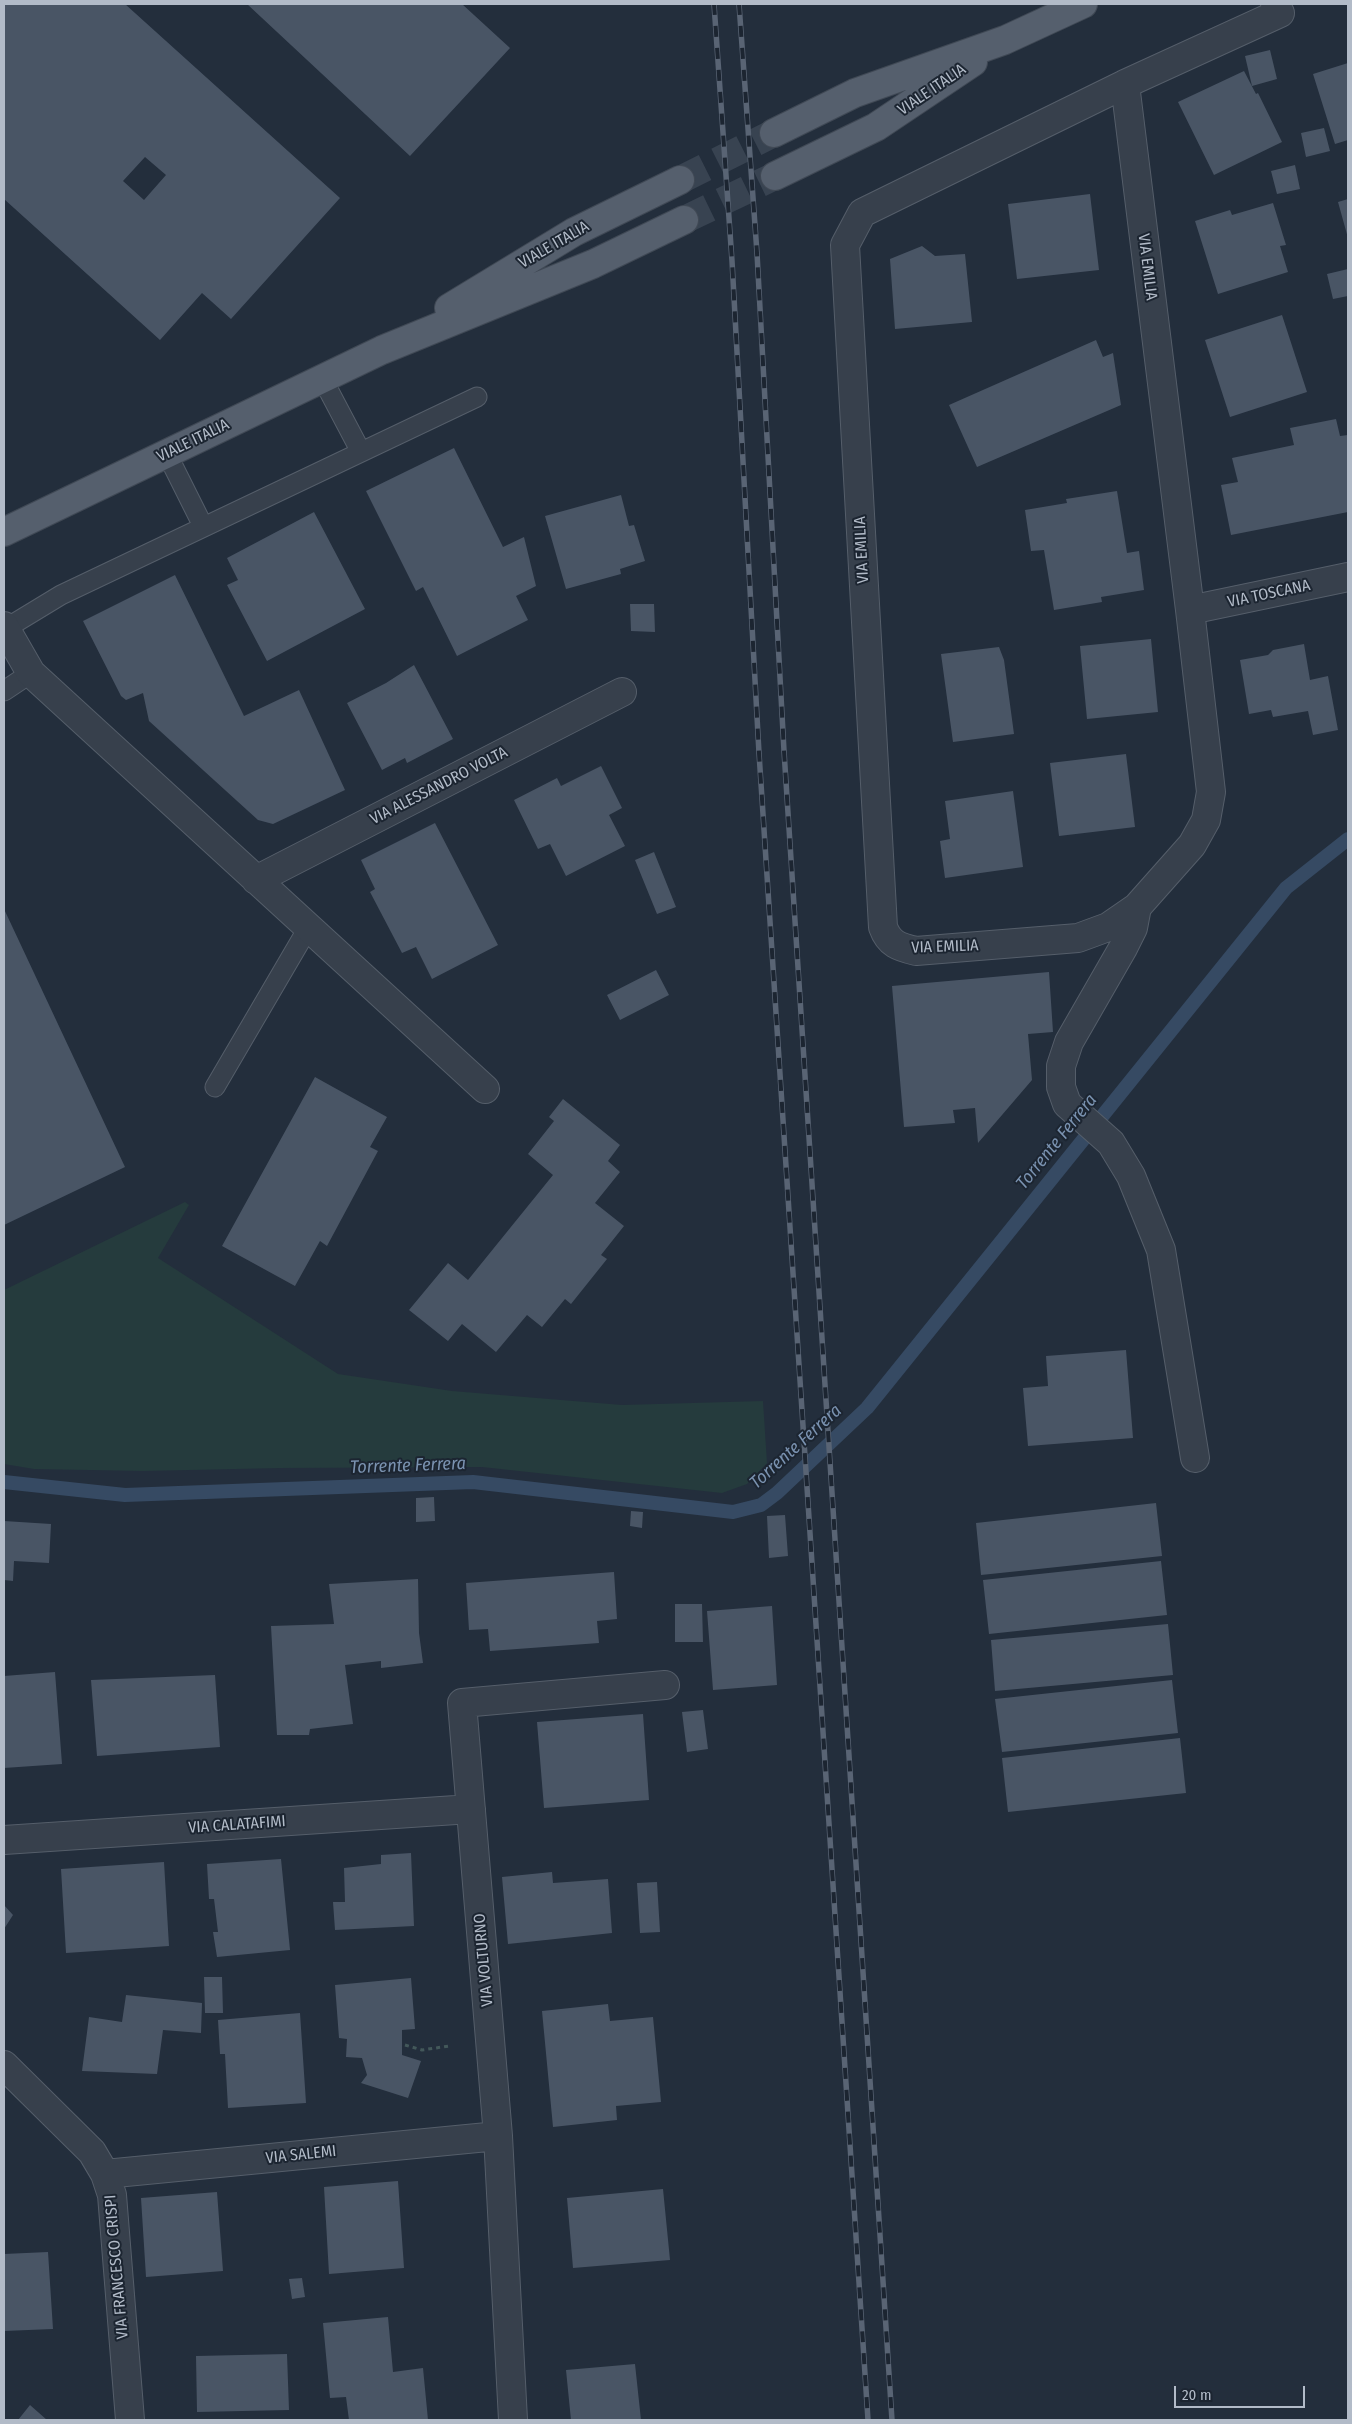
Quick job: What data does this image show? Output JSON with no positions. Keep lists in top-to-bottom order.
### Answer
{
  "streets": {
    "main road": ["VIALE ITALIA"],
    "street": [
      "VIA EMILIA",
      "VIA TOSCANA",
      "VIA ALESSANDRO VOLTA",
      "VIA CALATAFIMI",
      "VIA VOLTURNO",
      "VIA SALEMI",
      "VIA FRANCESCO CRISPI"
    ]
  },
  "crossings": [
    ["VIA EMILIA", "VIA TOSCANA"],
    ["VIA CALATAFIMI", "VIA VOLTURNO"],
    ["VIA VOLTURNO", "VIA SALEMI"],
    ["VIA SALEMI", "VIA FRANCESCO CRISPI"]
  ],
  "water": ["Torrente Ferrera"],
  "scale_bar": "20 m"
}
